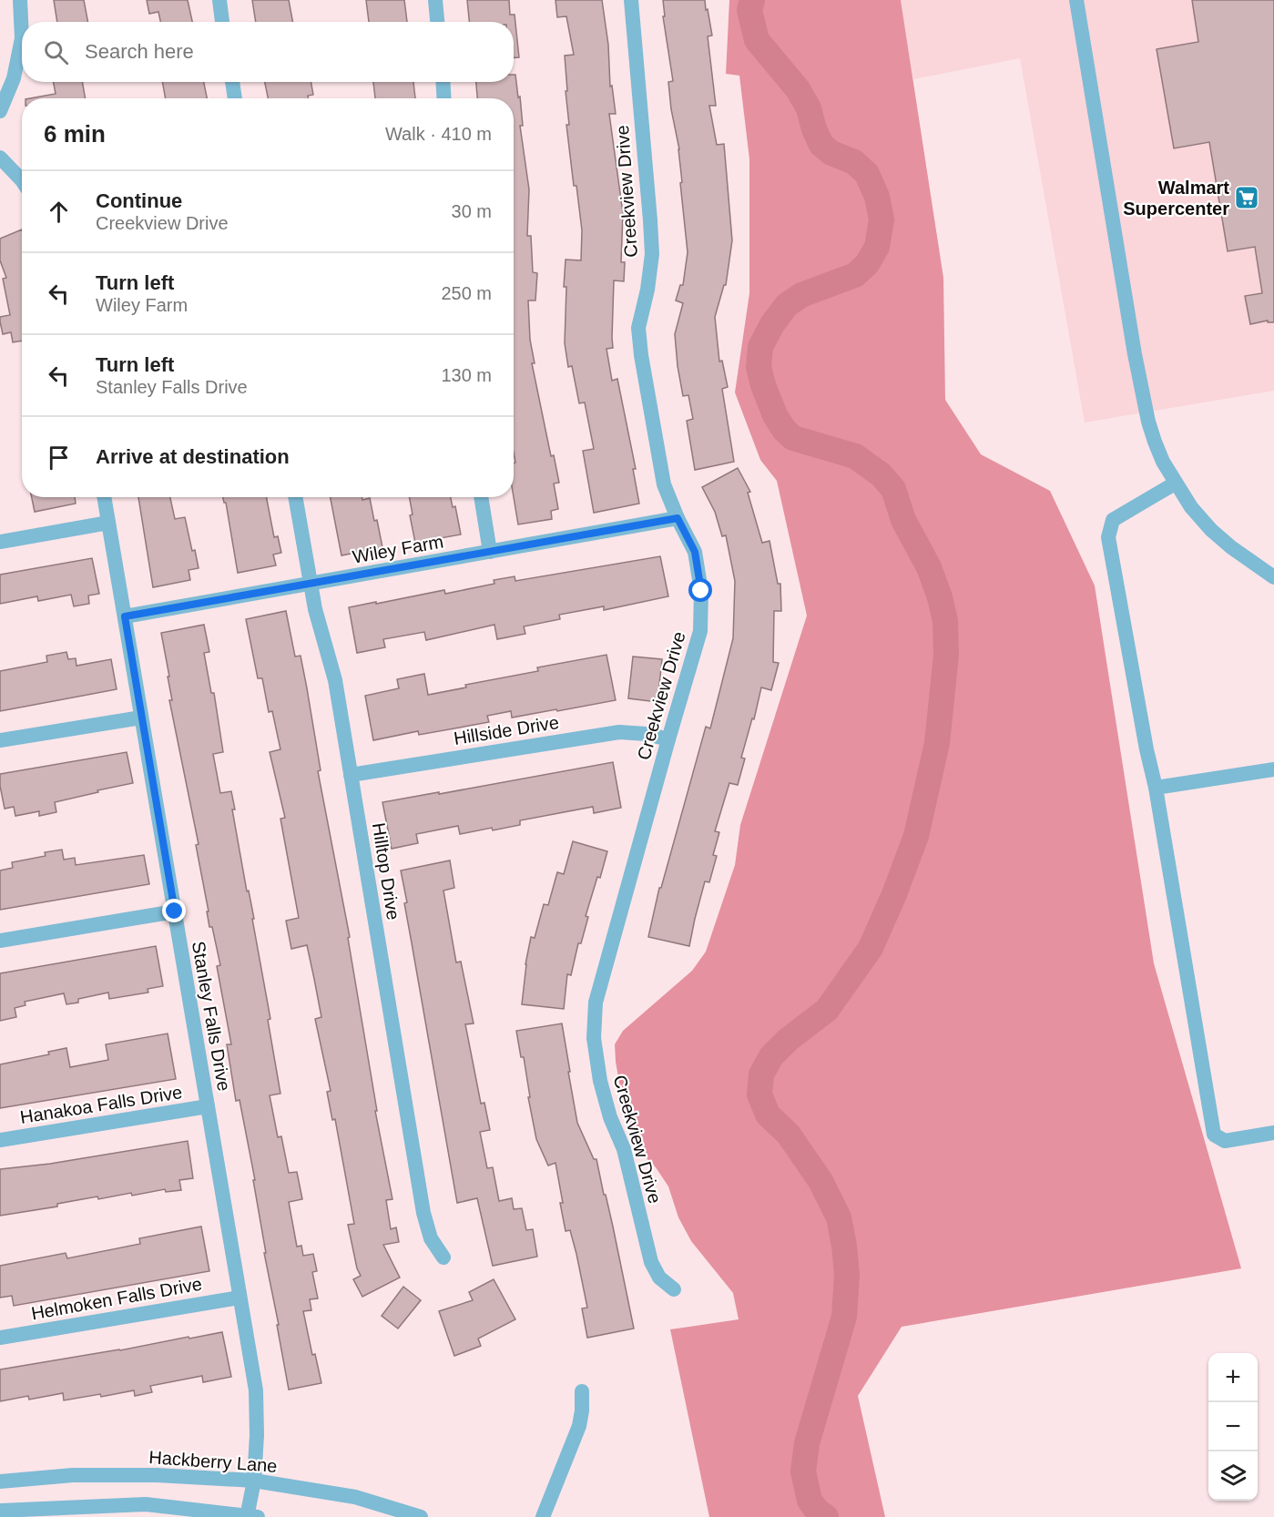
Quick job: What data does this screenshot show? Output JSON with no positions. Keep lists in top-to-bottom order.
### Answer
{
  "streets": {
    "street": [
      "Creekview Drive",
      "Wiley Farm",
      "Hillside Drive",
      "Hilltop Drive",
      "Stanley Falls Drive",
      "Hanakoa Falls Drive",
      "Helmoken Falls Drive",
      "Hackberry Lane"
    ]
  },
  "crossings": [
    ["Creekview Drive", "Wiley Farm"],
    ["Creekview Drive", "Hillside Drive"],
    ["Wiley Farm", "Hilltop Drive"],
    ["Wiley Farm", "Stanley Falls Drive"],
    ["Hillside Drive", "Hilltop Drive"],
    ["Stanley Falls Drive", "Hanakoa Falls Drive"],
    ["Stanley Falls Drive", "Helmoken Falls Drive"],
    ["Stanley Falls Drive", "Hackberry Lane"]
  ],
  "places": {
    "supermarket": ["Walmart Supercenter"]
  },
  "page": {
    "search": "Search here",
    "heading": ["6 min", "Walk · 410 m"],
    "list": [
      ["Continue", "Creekview Drive", "30 m"],
      ["Turn left", "Wiley Farm", "250 m"],
      ["Turn left", "Stanley Falls Drive", "130 m"],
      "Arrive at destination"
    ],
    "map_buttons": ["+", "−"]
  }
}
